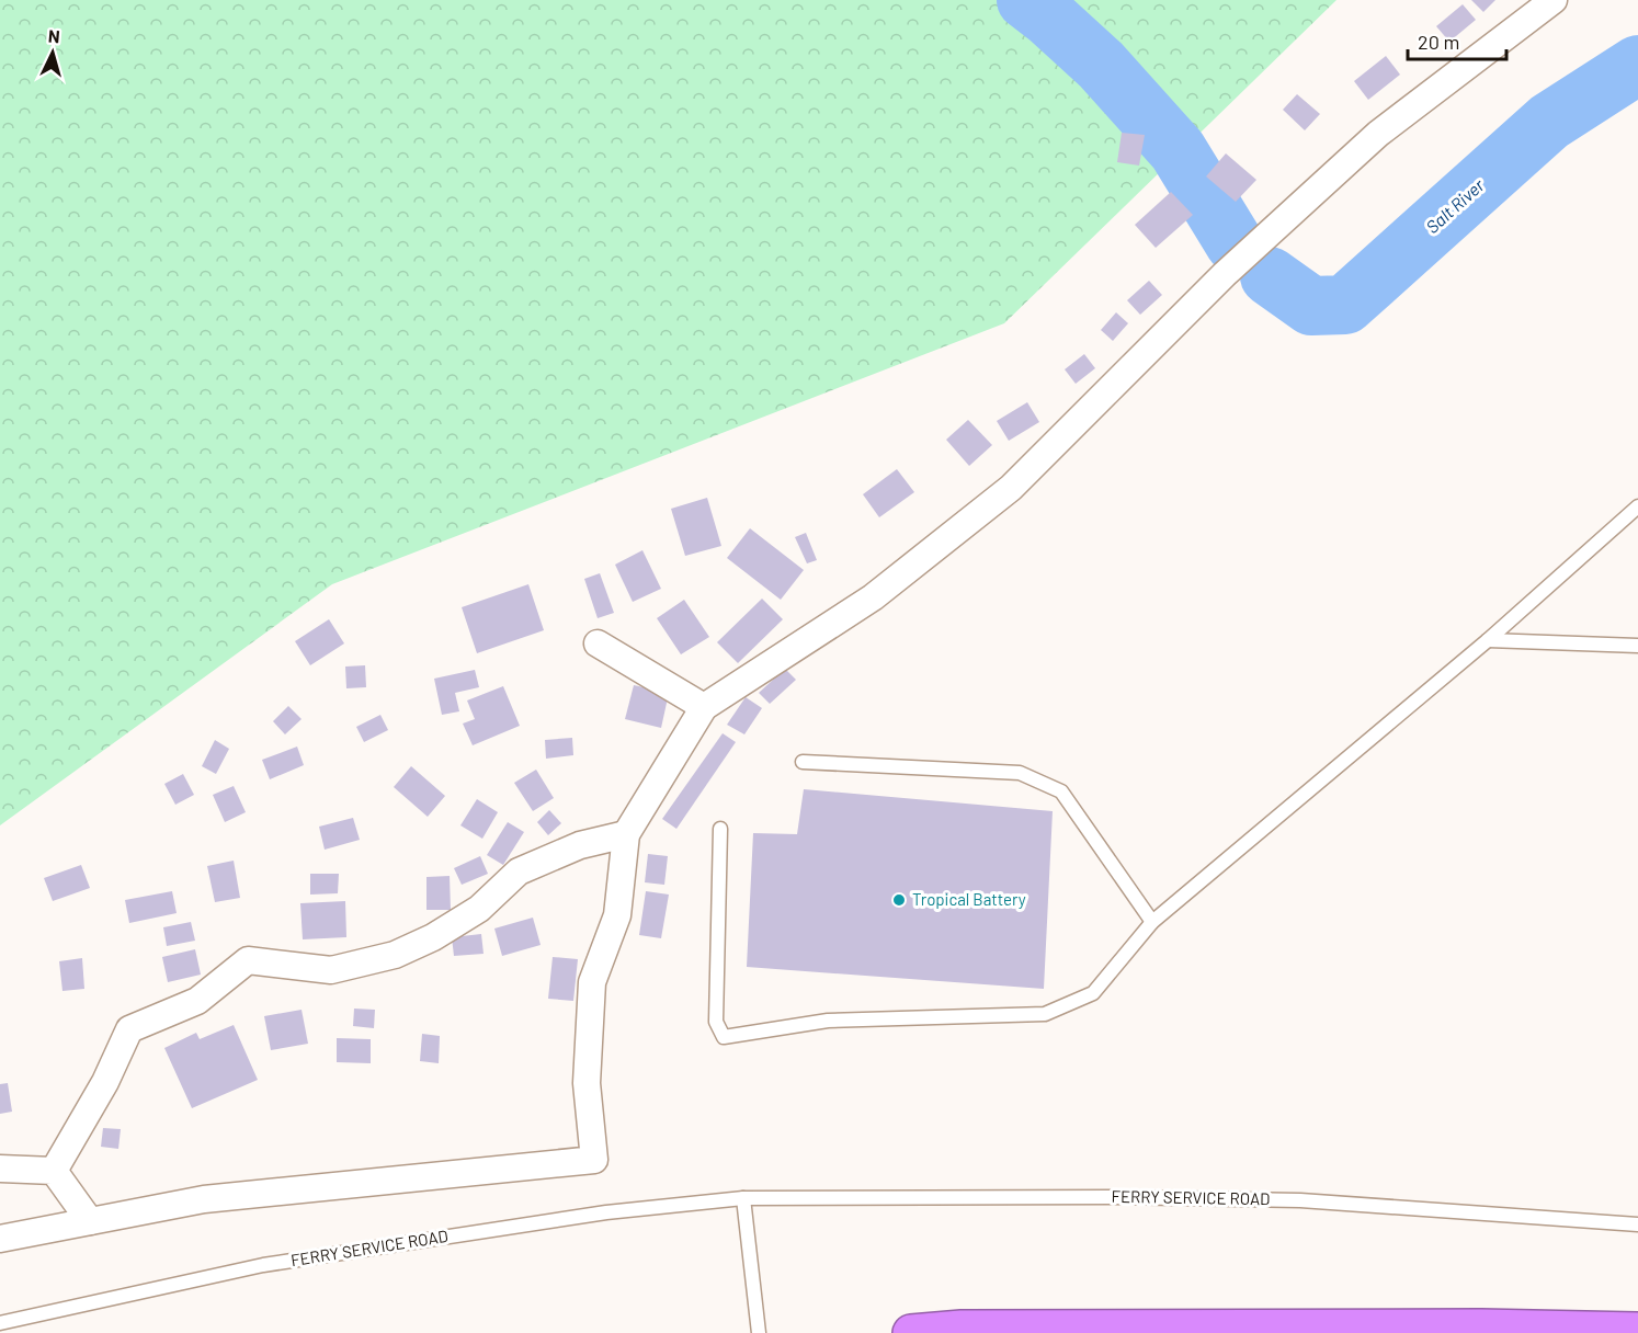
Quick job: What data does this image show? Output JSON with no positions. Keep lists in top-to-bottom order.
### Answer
{
  "streets": {
    "lane": ["FERRY SERVICE ROAD"]
  },
  "water": ["Salt River"],
  "places": ["Tropical Battery"],
  "scale_bar": "20 m",
  "north": "top"
}
